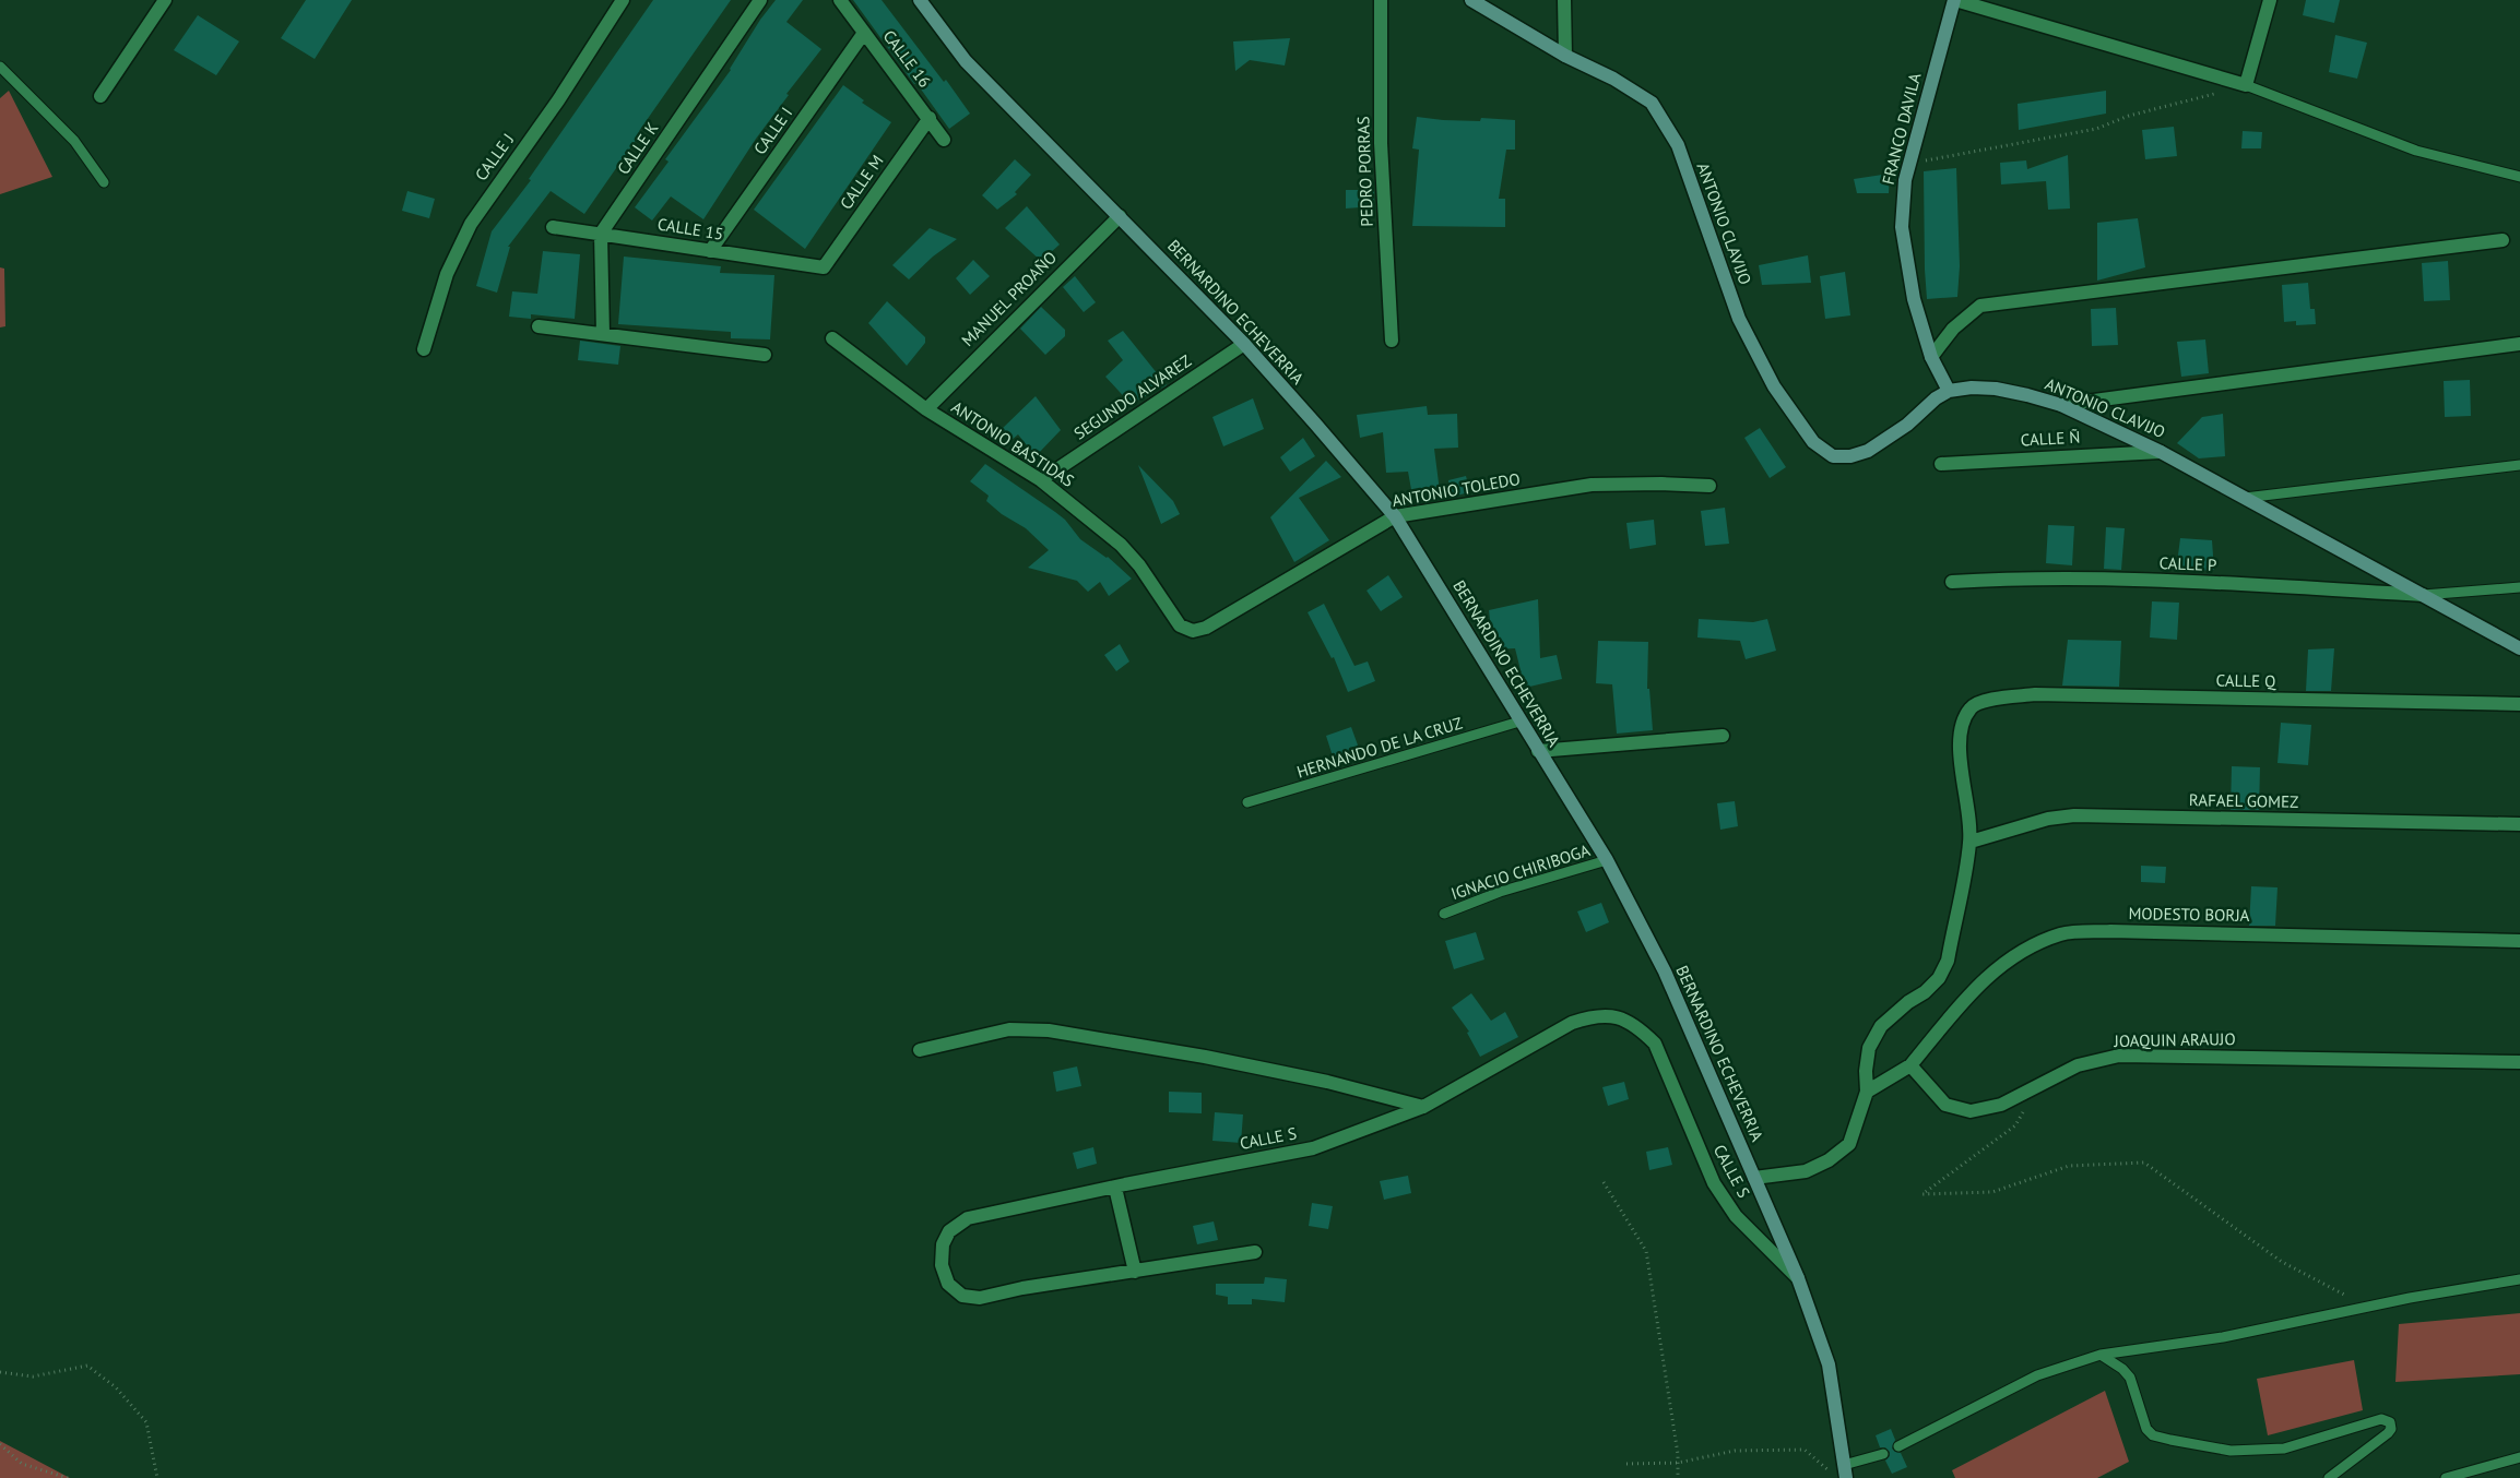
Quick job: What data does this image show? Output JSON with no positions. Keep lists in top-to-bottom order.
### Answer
{
  "streets": {
    "street": [
      "CALLE 16",
      "FRANCO DAVILA",
      "CALLE I",
      "CALLE K",
      "CALLE J",
      "PEDRO PORRAS",
      "CALLE M",
      "ANTONIO CLAVIJO",
      "CALLE 15",
      "MANUEL PROAÑO",
      "BERNARDINO ECHEVERRIA",
      "SEGUNDO ALVAREZ",
      "CALLE Ñ",
      "ANTONIO BASTIDAS",
      "ANTONIO TOLEDO",
      "CALLE P",
      "CALLE Q",
      "RAFAEL GOMEZ",
      "MODESTO BORJA",
      "JOAQUIN ARAUJO",
      "CALLE S"
    ],
    "lane": ["HERNANDO DE LA CRUZ", "IGNACIO CHIRIBOGA"]
  },
  "crossings": [
    ["CALLE 16", "CALLE I"],
    ["CALLE 16", "CALLE M"],
    ["FRANCO DAVILA", "ANTONIO CLAVIJO"],
    ["CALLE I", "CALLE 15"],
    ["CALLE K", "CALLE 15"],
    ["CALLE M", "CALLE 15"],
    ["ANTONIO CLAVIJO", "CALLE Ñ"],
    ["ANTONIO CLAVIJO", "CALLE P"],
    ["MANUEL PROAÑO", "BERNARDINO ECHEVERRIA"],
    ["MANUEL PROAÑO", "ANTONIO BASTIDAS"],
    ["BERNARDINO ECHEVERRIA", "SEGUNDO ALVAREZ"],
    ["BERNARDINO ECHEVERRIA", "ANTONIO TOLEDO"],
    ["BERNARDINO ECHEVERRIA", "HERNANDO DE LA CRUZ"],
    ["BERNARDINO ECHEVERRIA", "IGNACIO CHIRIBOGA"],
    ["BERNARDINO ECHEVERRIA", "CALLE S"],
    ["SEGUNDO ALVAREZ", "ANTONIO BASTIDAS"],
    ["ANTONIO BASTIDAS", "ANTONIO TOLEDO"],
    ["CALLE Q", "RAFAEL GOMEZ"],
    ["MODESTO BORJA", "JOAQUIN ARAUJO"]
  ]
}
